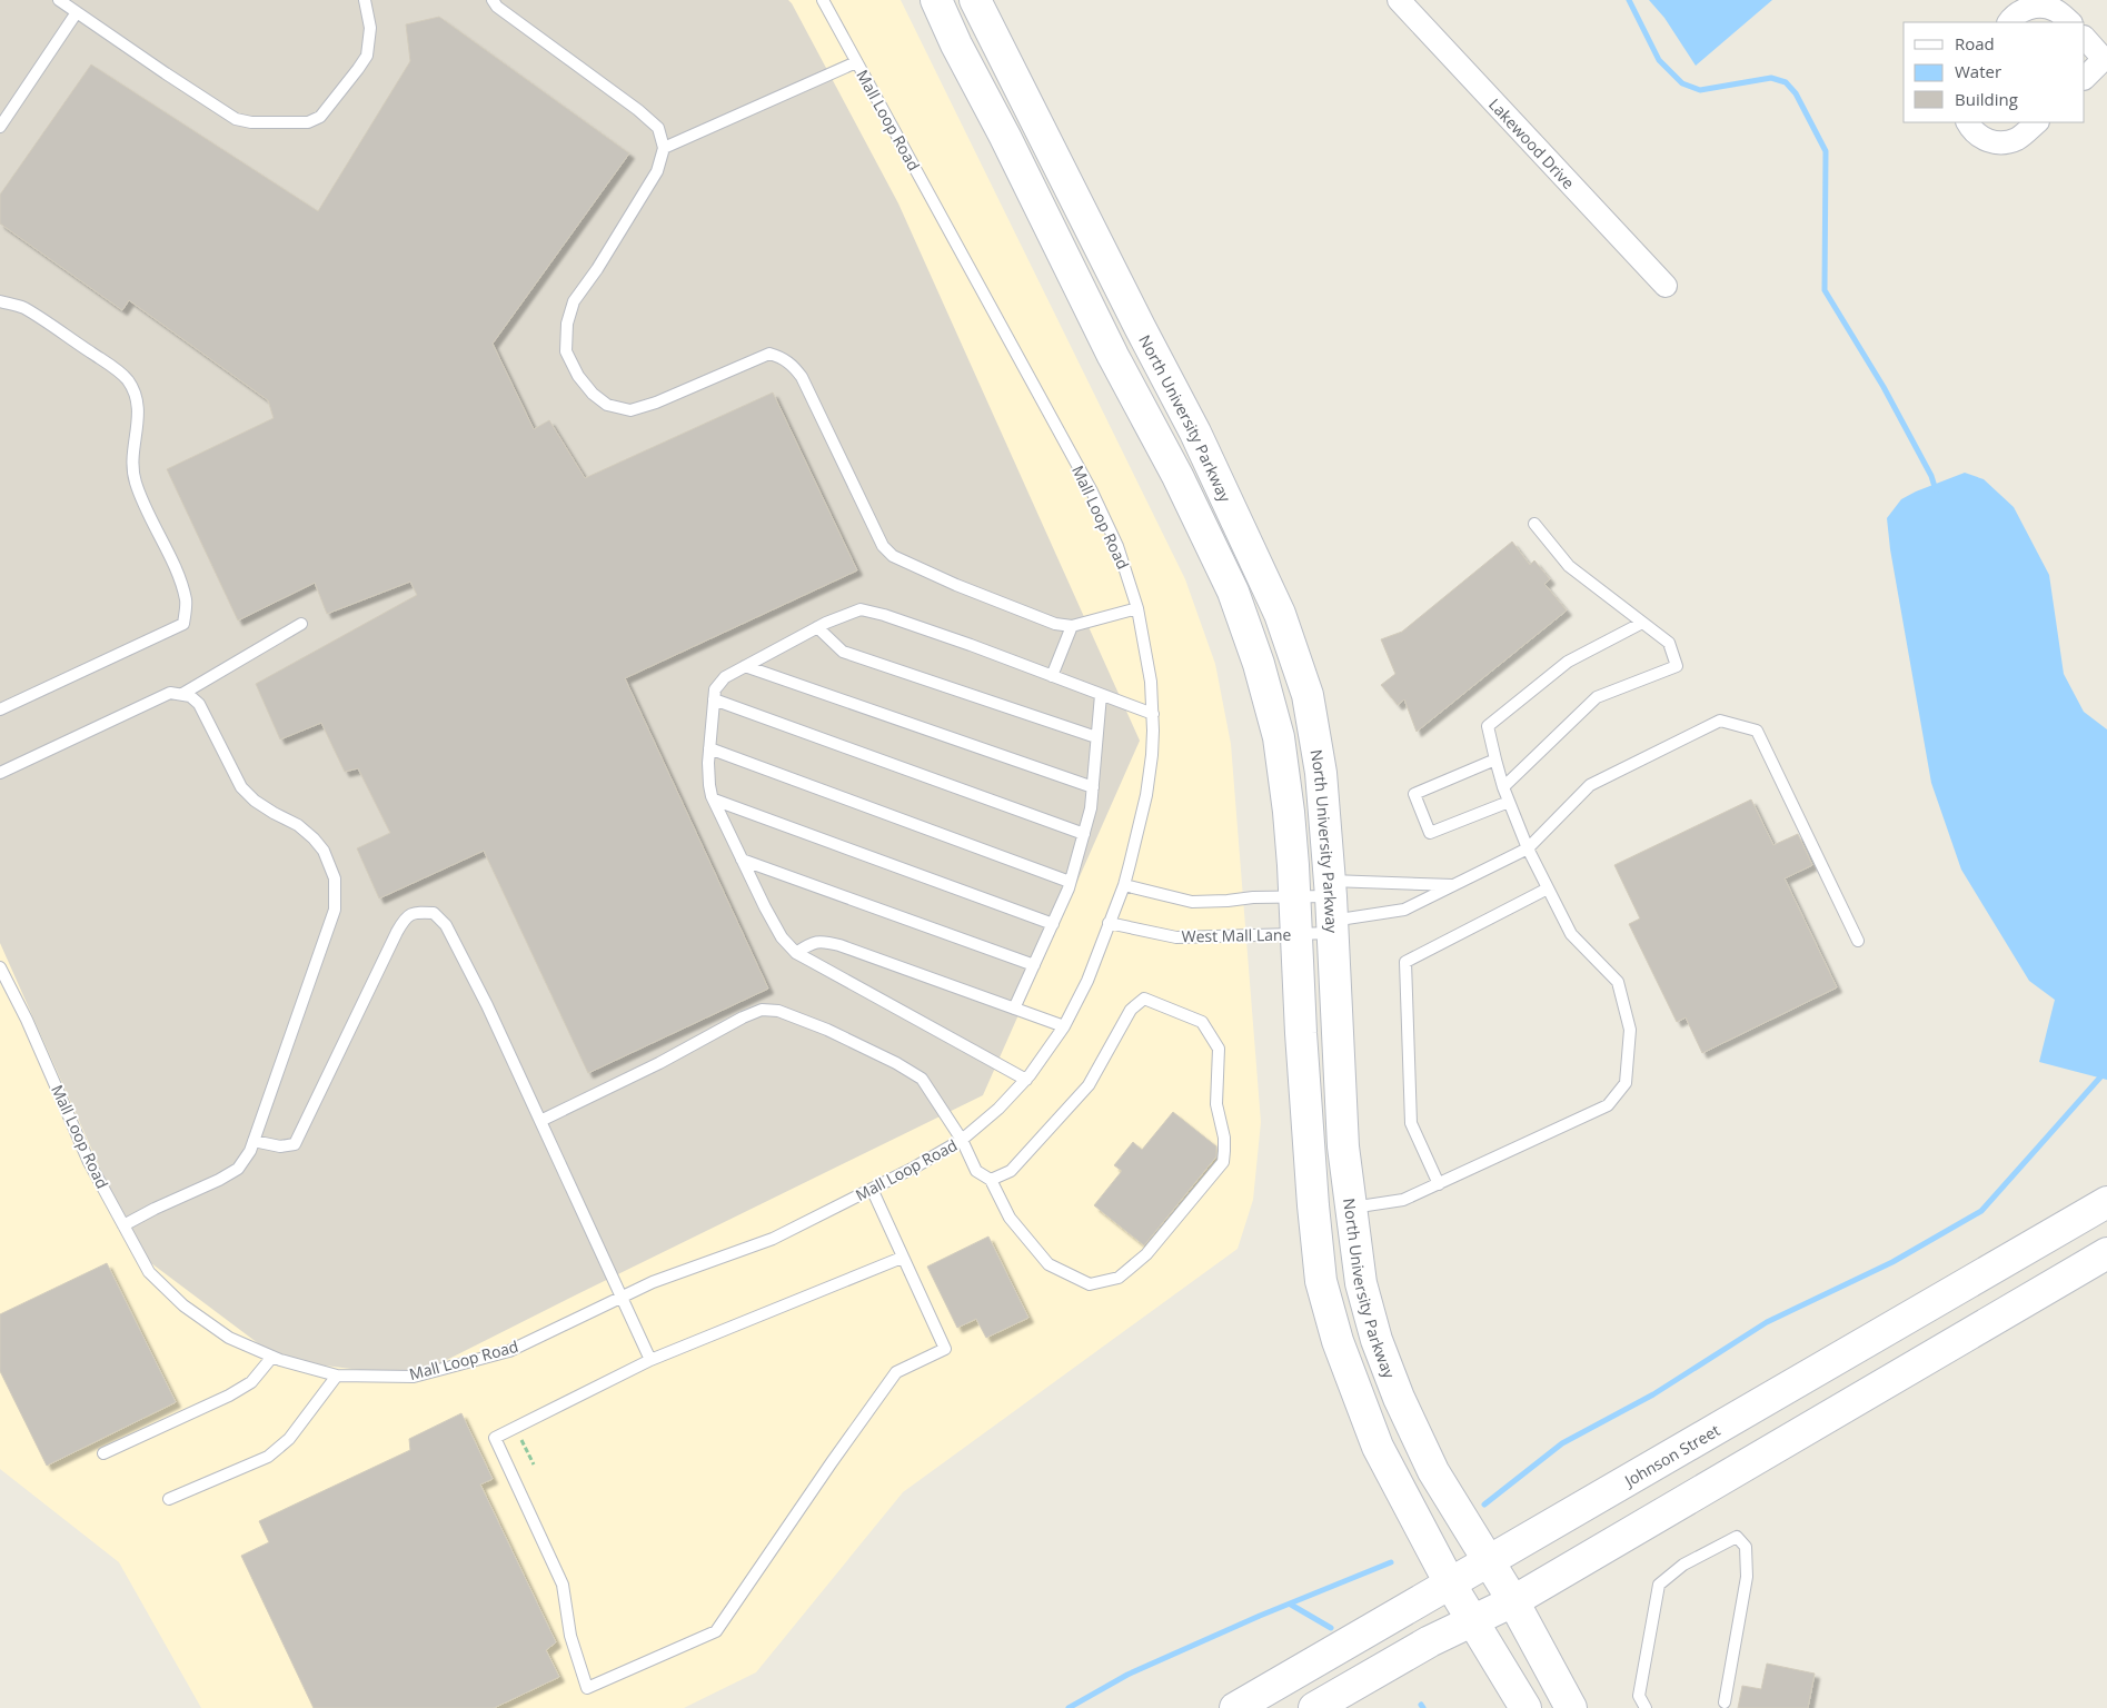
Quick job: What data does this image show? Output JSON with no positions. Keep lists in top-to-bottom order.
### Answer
{
  "streets": {
    "main road": ["North University Parkway", "Johnson Street"],
    "street": ["Lakewood Drive"],
    "lane": ["Mall Loop Road", "West Mall Lane"]
  },
  "crossings": [
    ["Mall Loop Road", "West Mall Lane"],
    ["North University Parkway", "West Mall Lane"],
    ["North University Parkway", "Johnson Street"]
  ],
  "legend": ["Road", "Water", "Building"]
}
